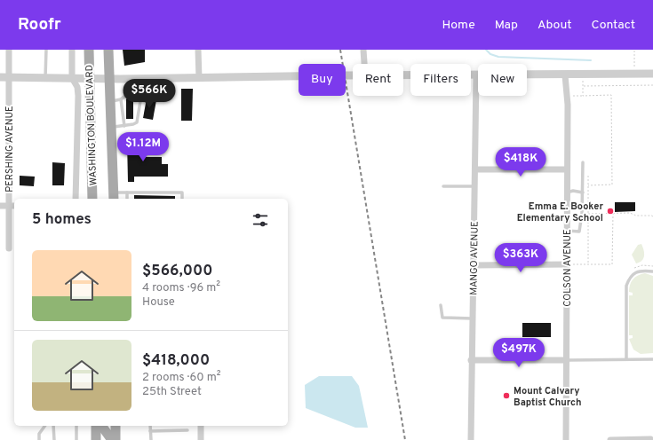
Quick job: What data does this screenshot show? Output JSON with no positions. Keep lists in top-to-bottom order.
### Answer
{
  "streets": {
    "main road": ["WASHINGTON BOULEVARD"],
    "street": ["PERSHING AVENUE", "MANGO AVENUE", "COLSON AVENUE"]
  },
  "places": ["Emma E. Booker Elementary School", "Mount Calvary Baptist Church"],
  "page": {
    "header": "Roofr",
    "nav": [
      "Home",
      "Map",
      "About",
      "Contact"
    ],
    "chip": [
      "Buy",
      "Rent",
      "Filters",
      "New"
    ],
    "price": [
      "$566K",
      "$1.12M",
      "$418K",
      "$363K",
      "$497K"
    ],
    "heading": "5 homes",
    "list": [
      {
        "name": "$566,000",
        "note": "4 rooms · 96 m² · House"
      },
      {
        "name": "$418,000",
        "note": "2 rooms · 60 m² · 25th Street"
      }
    ]
  }
}
